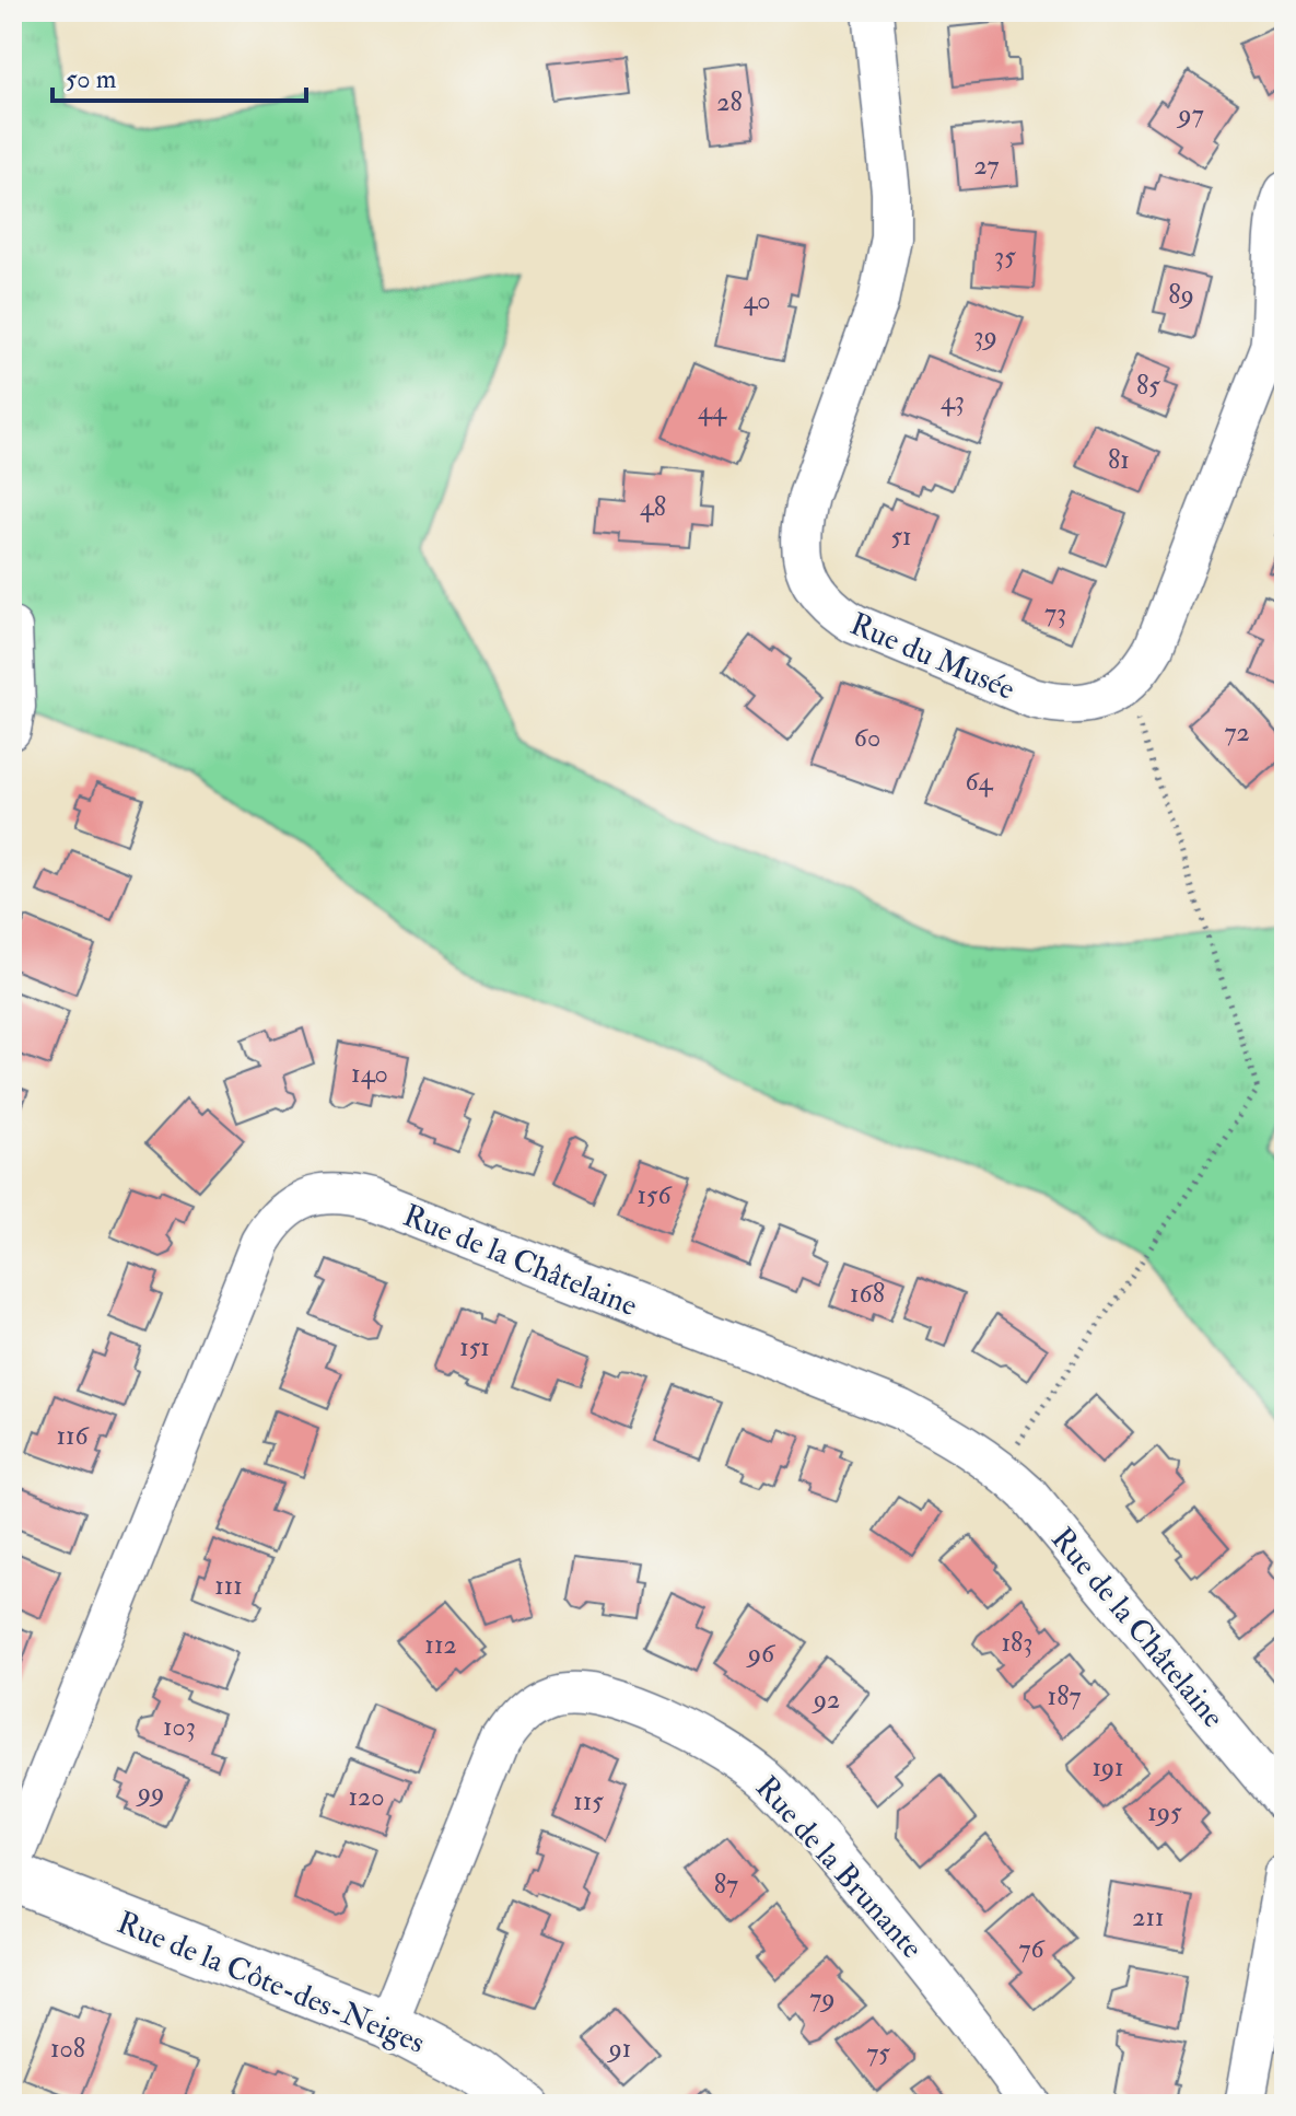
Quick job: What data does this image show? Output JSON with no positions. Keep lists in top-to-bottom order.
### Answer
{
  "streets": {
    "street": [
      "Rue du Musée",
      "Rue de la Châtelaine",
      "Rue de la Brunante",
      "Rue de la Côte-des-Neiges"
    ]
  },
  "crossings": [
    ["Rue de la Brunante", "Rue de la Côte-des-Neiges"]
  ],
  "house_numbers": [
    "28",
    "97",
    "27",
    "35",
    "89",
    "40",
    "39",
    "85",
    "43",
    "44",
    "81",
    "48",
    "51",
    "73",
    "72",
    "60",
    "64",
    "140",
    "156",
    "168",
    "151",
    "116",
    "111",
    "183",
    "112",
    "96",
    "187",
    "92",
    "103",
    "191",
    "99",
    "120",
    "115",
    "195",
    "87",
    "211",
    "76",
    "79",
    "108",
    "91",
    "75"
  ],
  "scale_bar": "50 m"
}
